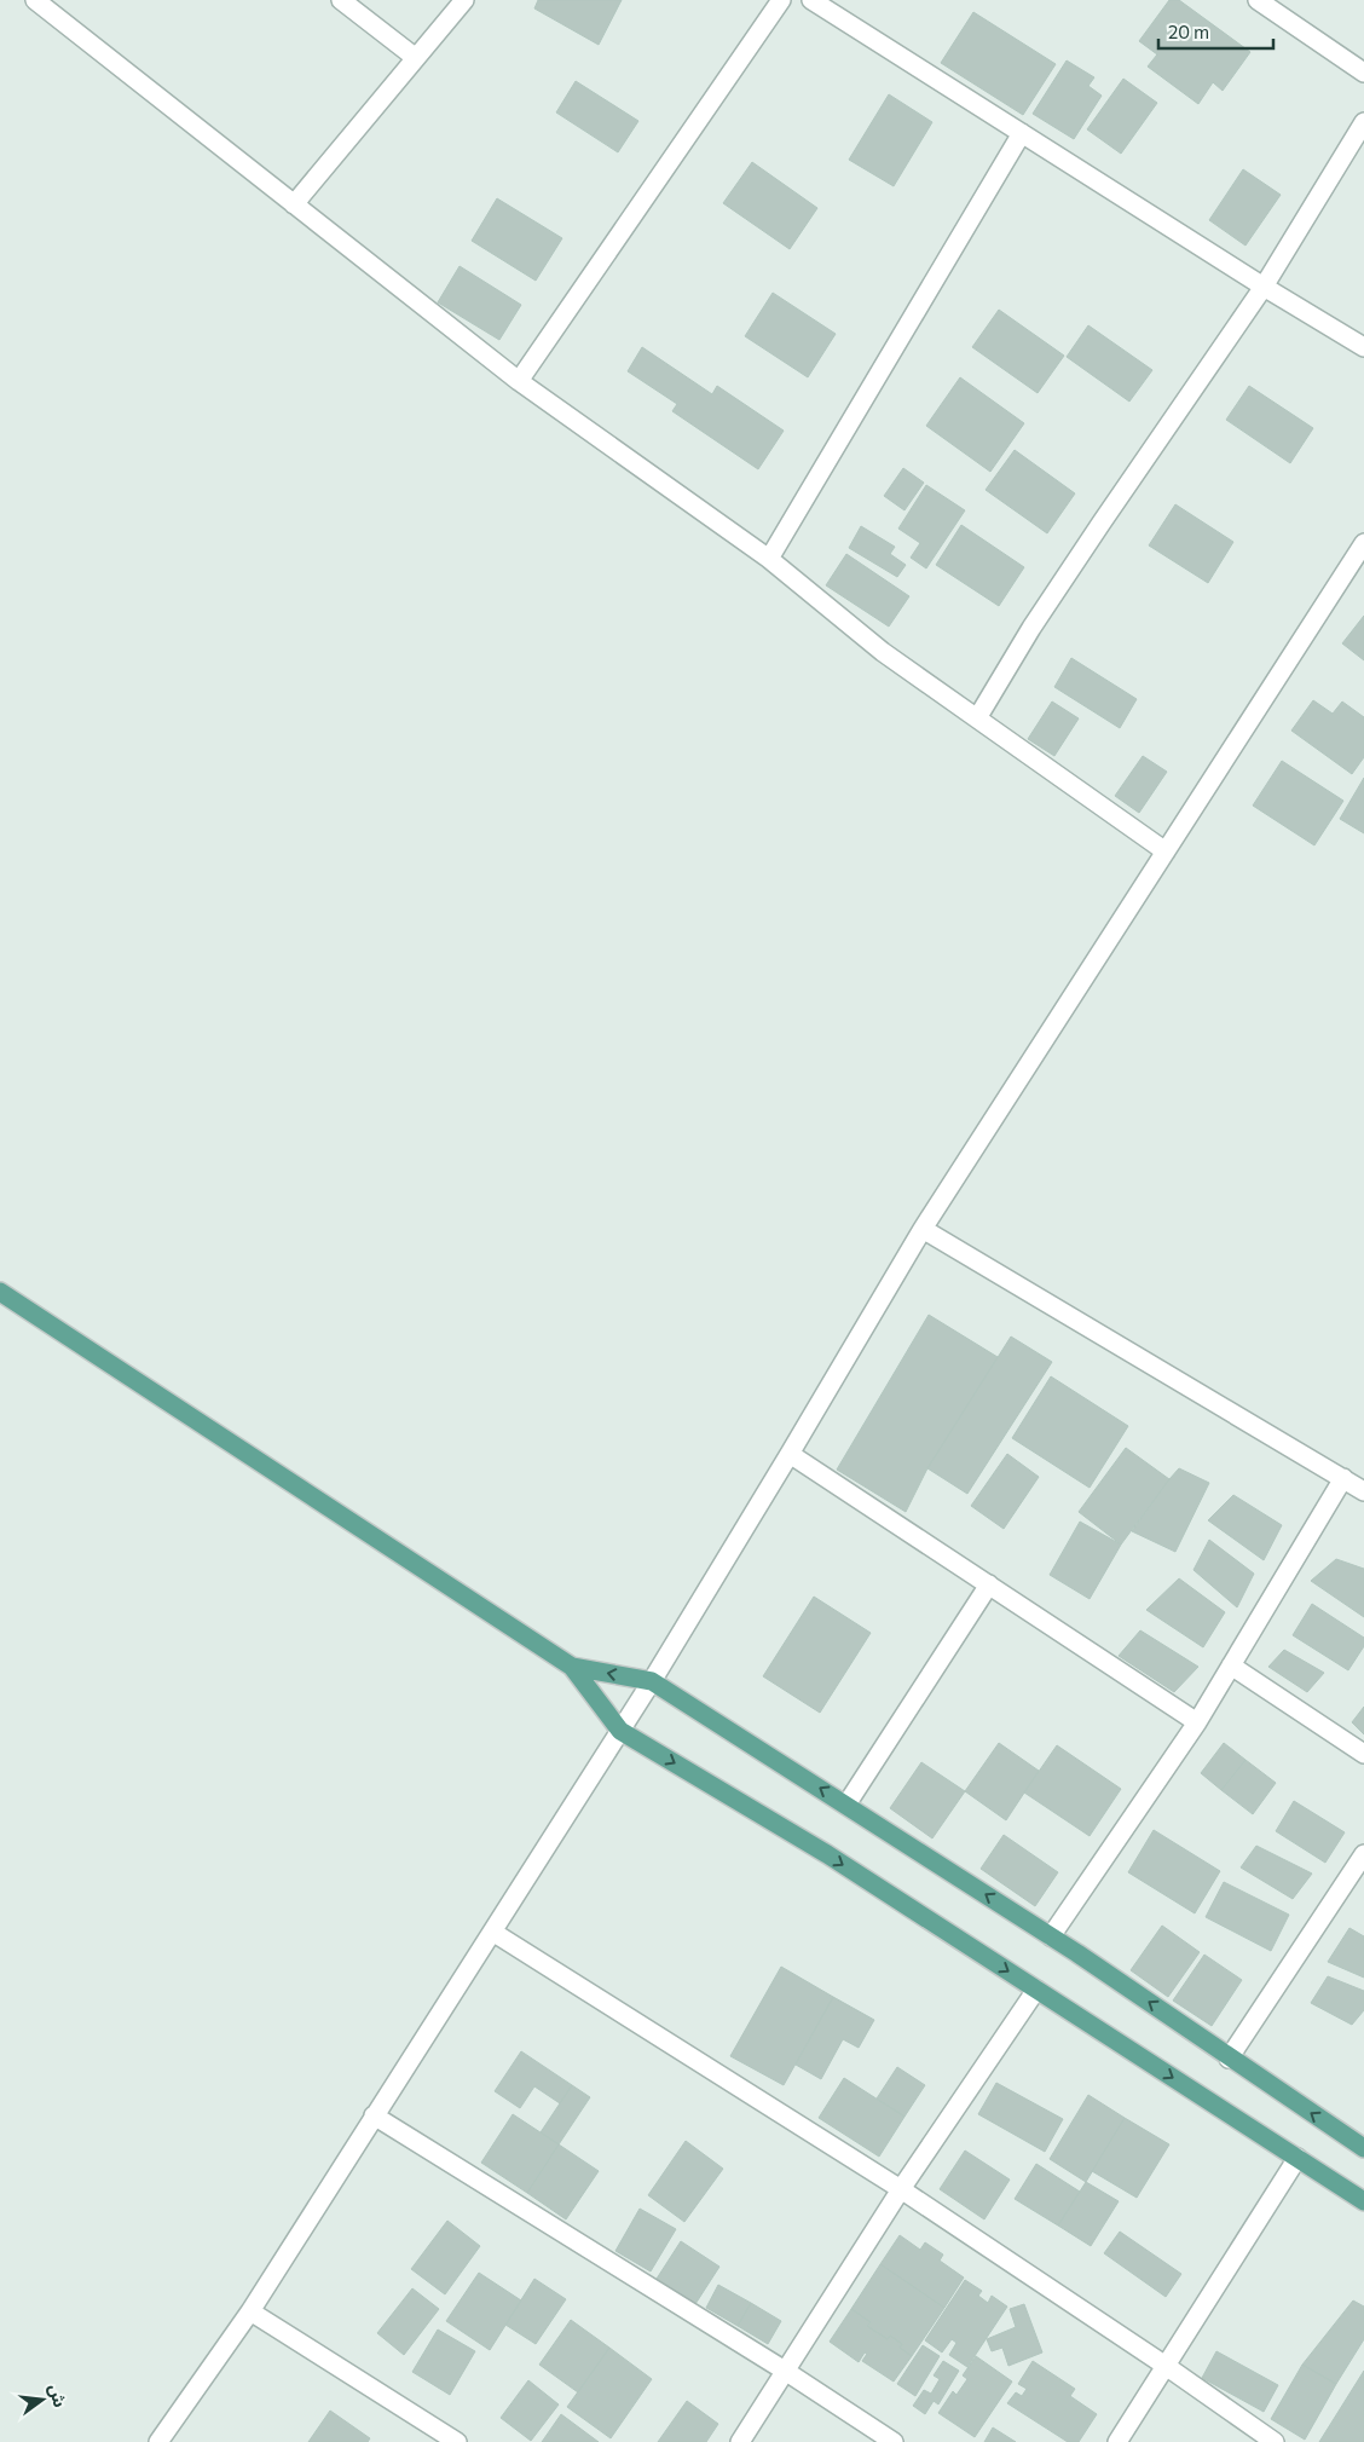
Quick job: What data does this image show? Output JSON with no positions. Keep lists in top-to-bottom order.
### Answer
{
  "scale_bar": "20 m",
  "north": "right"
}
